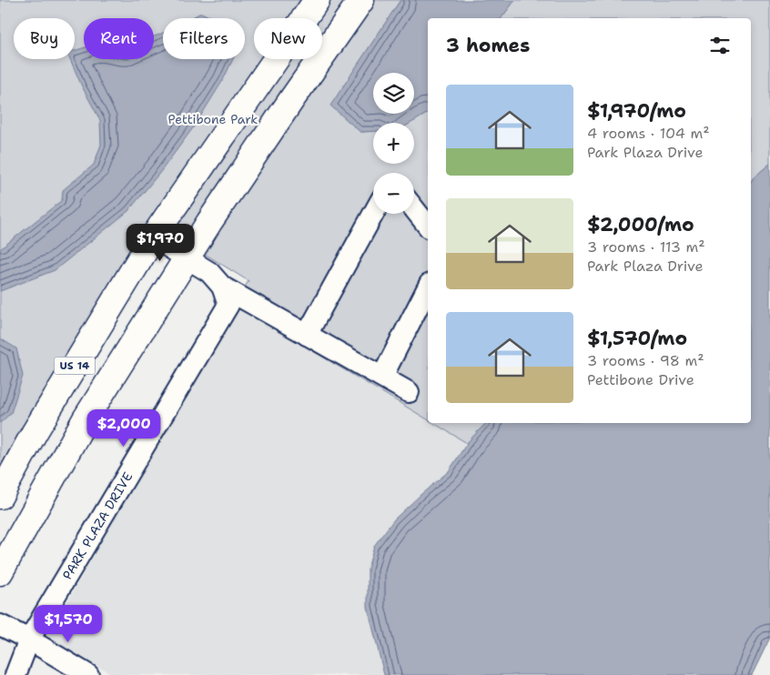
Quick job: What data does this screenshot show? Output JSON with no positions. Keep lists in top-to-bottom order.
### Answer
{
  "streets": {
    "main road": ["US 14"],
    "street": ["PARK PLAZA DRIVE"]
  },
  "parks": ["Pettibone Park"],
  "page": {
    "chip": [
      "Buy",
      "Rent",
      "Filters",
      "New"
    ],
    "heading": "3 homes",
    "map_buttons": ["+", "−"],
    "list": [
      {
        "name": "$1,970/mo",
        "note": "4 rooms · 104 m² · Park Plaza Drive"
      },
      {
        "name": "$2,000/mo",
        "note": "3 rooms · 113 m² · Park Plaza Drive"
      },
      {
        "name": "$1,570/mo",
        "note": "3 rooms · 98 m² · Pettibone Drive"
      }
    ],
    "price": ["$1,970", "$2,000", "$1,570"]
  }
}
